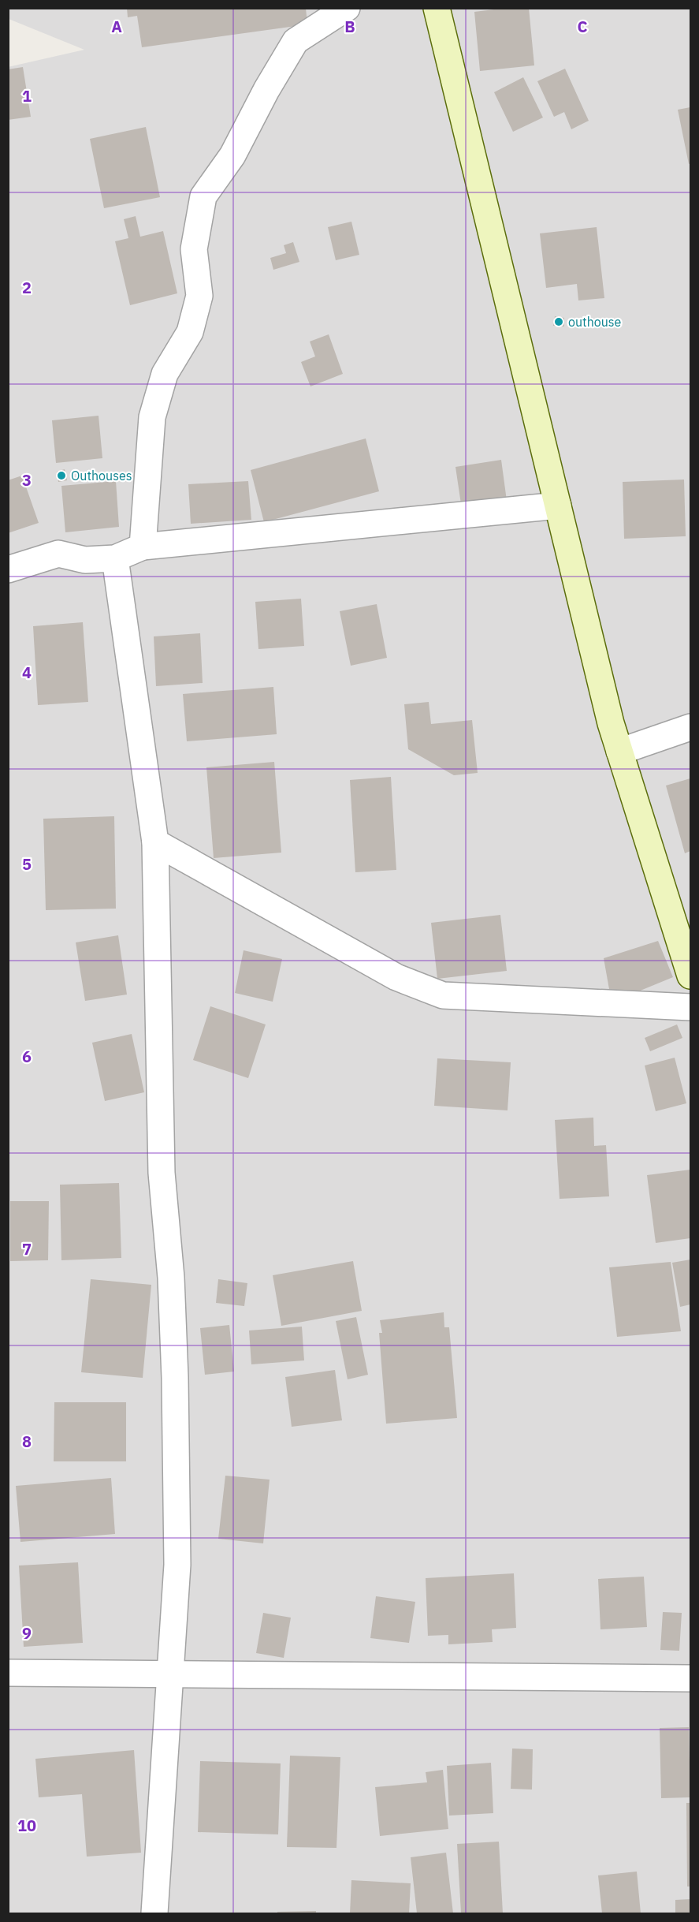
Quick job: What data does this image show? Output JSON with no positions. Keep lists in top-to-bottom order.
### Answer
{
  "places": ["outhouse", "Outhouses"],
  "grid": {
    "columns": ["A", "B", "C"],
    "rows": [
      "1",
      "2",
      "3",
      "4",
      "5",
      "6",
      "7",
      "8",
      "9",
      "10"
    ]
  }
}
